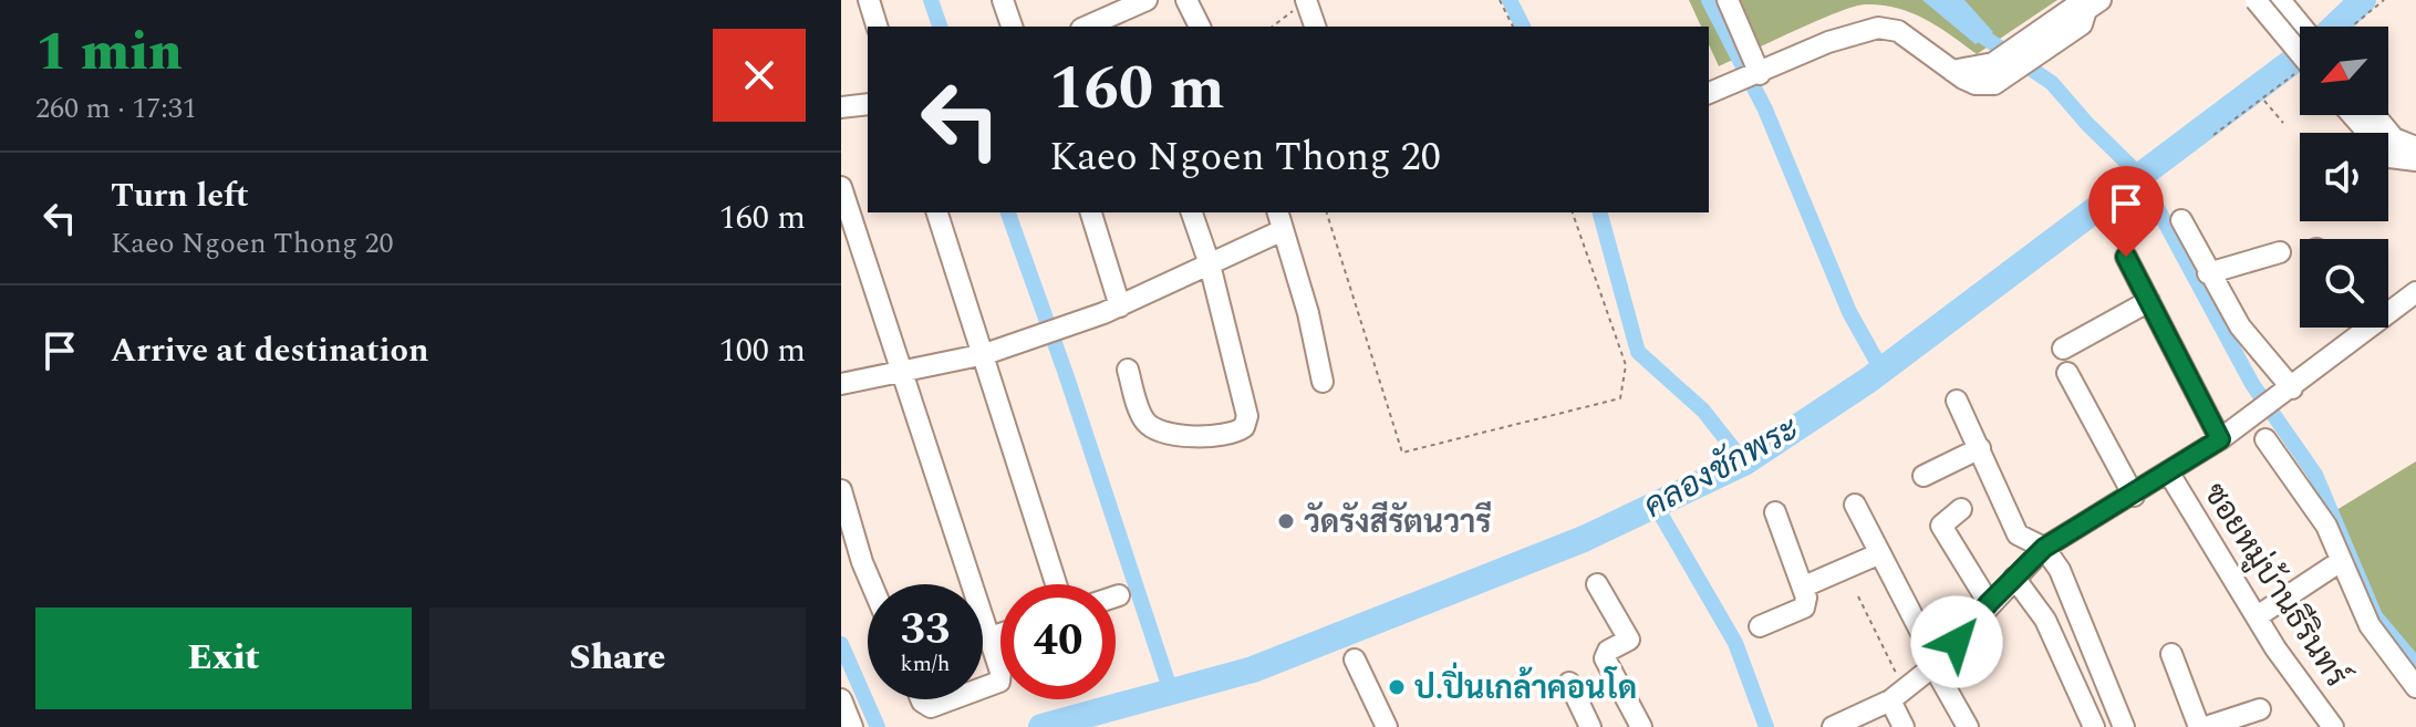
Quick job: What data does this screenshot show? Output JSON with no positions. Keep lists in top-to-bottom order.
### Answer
{
  "streets": {
    "street": ["ซอยหมู่บ้านธีรินทร์"]
  },
  "water": ["คลองชักพระ"],
  "places": ["วัดรังสีรัตนวารี", "ป.ปิ่นเกล้าคอนโด"],
  "north": "bottom left",
  "page": {
    "heading": ["1 min", "260 m · 17:31"],
    "turn": ["160 m", "Kaeo Ngoen Thong 20"],
    "list": [
      {
        "name": "Turn left",
        "note": "Kaeo Ngoen Thong 20",
        "value": "160 m"
      },
      {
        "name": "Arrive at destination",
        "value": "100 m"
      }
    ],
    "speed": "33 km/h",
    "limit": "40",
    "buttons": ["Exit", "Share"]
  }
}
